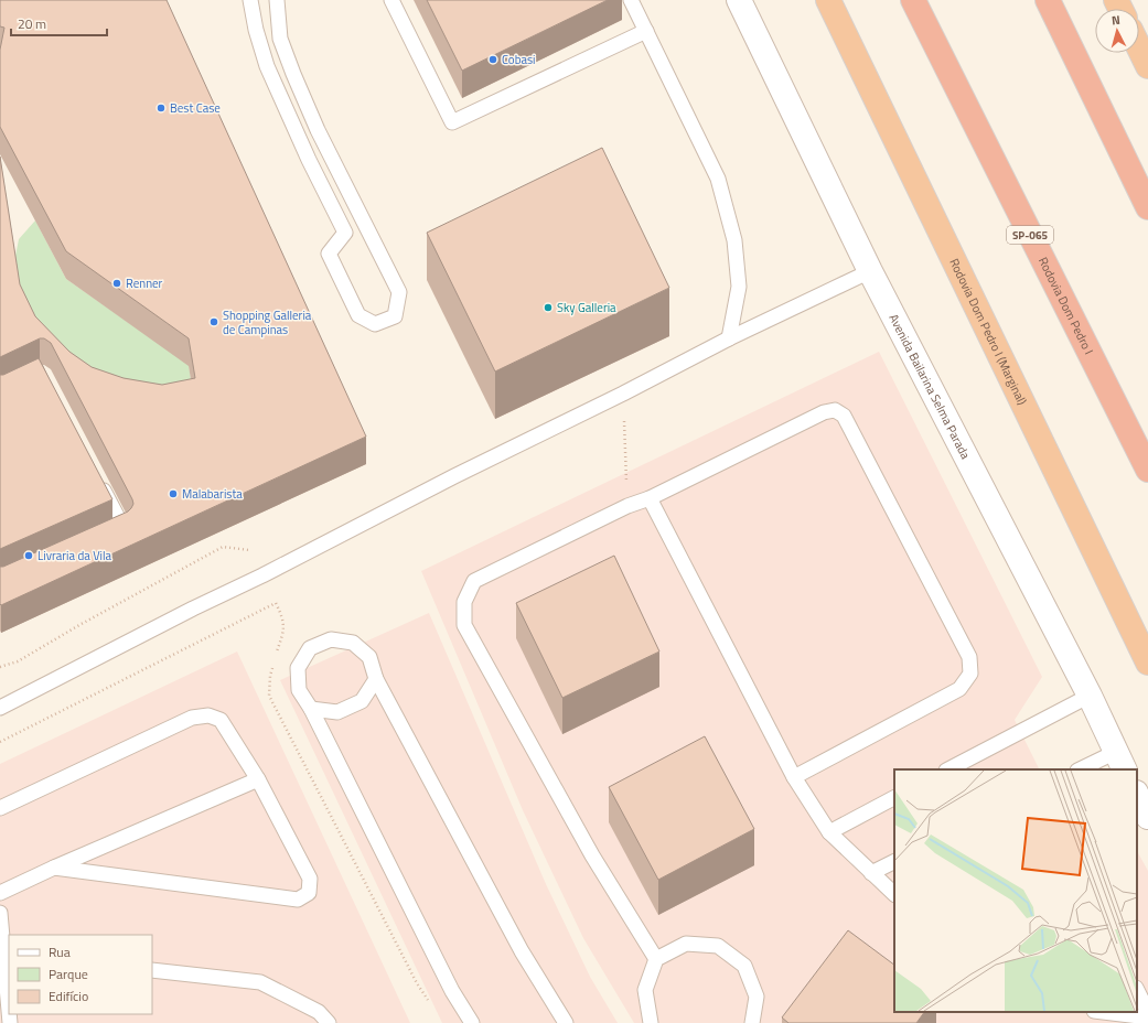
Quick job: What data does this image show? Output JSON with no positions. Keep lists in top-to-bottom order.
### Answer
{
  "streets": {
    "highway": ["SP-065", "Rodovia Dom Pedro I", "Rodovia Dom Pedro I (Marginal)"],
    "street": ["Avenida Bailarina Selma Parada"]
  },
  "places": [
    "Cobasi",
    "Best Case",
    "Renner",
    "Sky Galleria",
    "Shopping Galleria de Campinas",
    "Malabarista",
    "Livraria da Vila"
  ],
  "legend": ["Rua", "Parque", "Edifício"],
  "scale_bar": "20 m",
  "north": "top"
}
